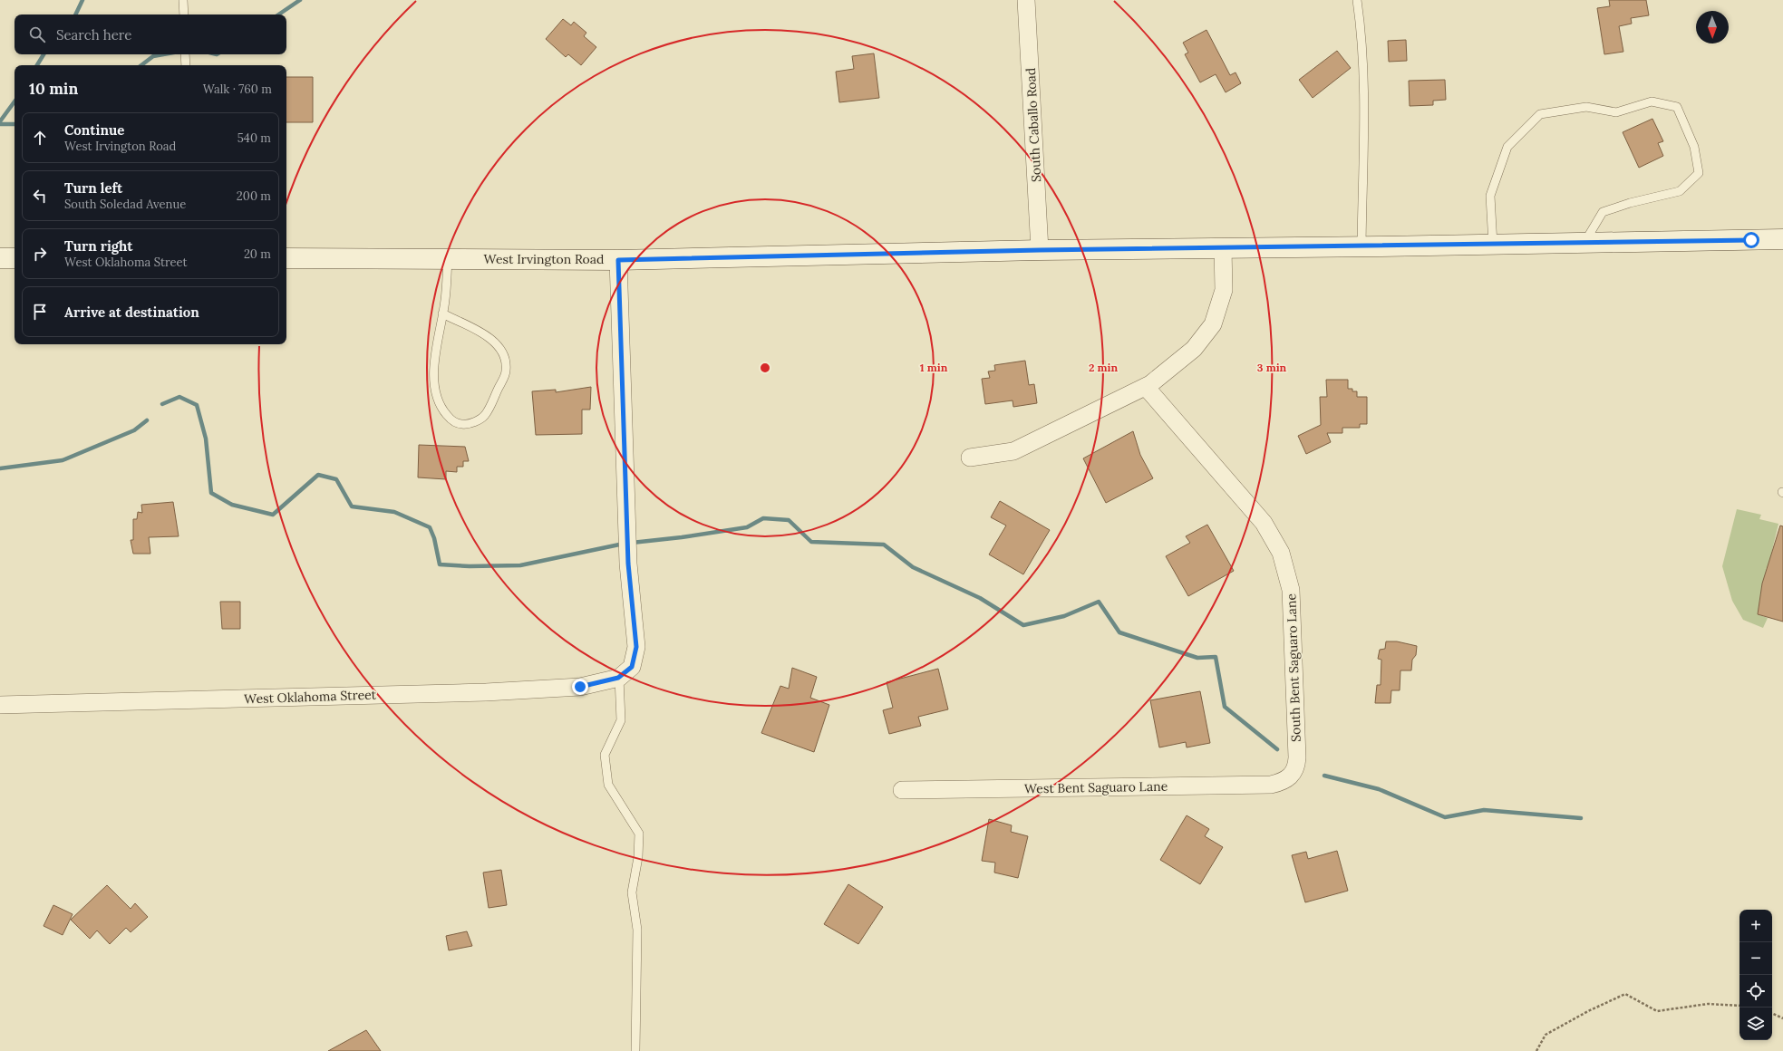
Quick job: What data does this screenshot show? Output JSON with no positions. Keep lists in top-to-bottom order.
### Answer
{
  "streets": {
    "main road": ["West Irvington Road"],
    "street": [
      "South Caballo Road",
      "South Bent Saguaro Lane",
      "West Oklahoma Street",
      "West Bent Saguaro Lane"
    ]
  },
  "crossings": [
    ["South Caballo Road", "West Irvington Road"],
    ["South Bent Saguaro Lane", "West Bent Saguaro Lane"]
  ],
  "north": "bottom",
  "page": {
    "search": "Search here",
    "heading": ["10 min", "Walk · 760 m"],
    "list": [
      ["Continue", "West Irvington Road", "540 m"],
      ["Turn left", "South Soledad Avenue", "200 m"],
      ["Turn right", "West Oklahoma Street", "20 m"],
      "Arrive at destination"
    ],
    "map_buttons": ["+", "−"]
  },
  "rings": ["1 min", "2 min", "3 min"]
}
